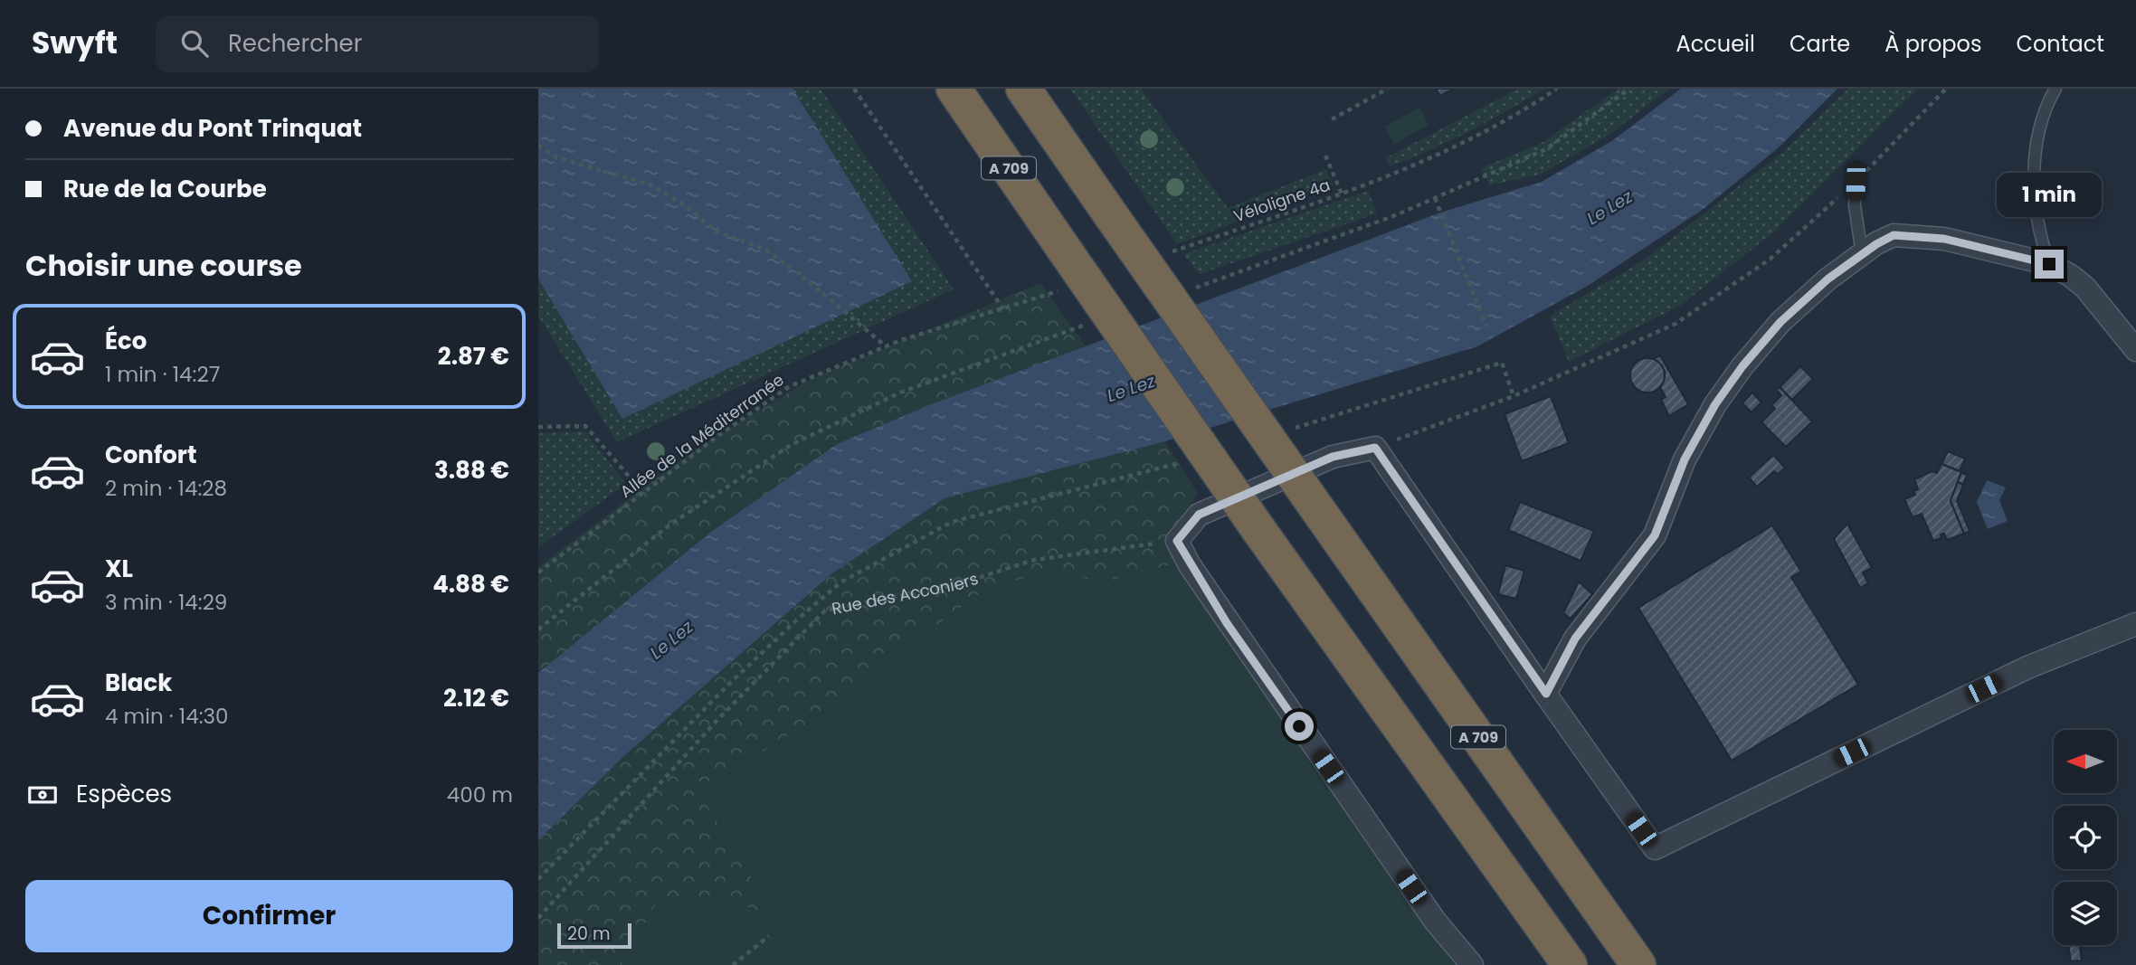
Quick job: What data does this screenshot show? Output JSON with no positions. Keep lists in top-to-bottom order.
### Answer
{
  "streets": {
    "highway": ["A 709"],
    "path": ["Véloligne 4a", "Allée de la Méditerranée", "Rue des Acconiers"]
  },
  "water": ["Le Lez"],
  "scale_bar": "20 m",
  "north": "left",
  "page": {
    "header": "Swyft",
    "search": "Rechercher",
    "nav": [
      "Accueil",
      "Carte",
      "À propos",
      "Contact"
    ],
    "banner": ["Avenue du Pont Trinquat", "Rue de la Courbe"],
    "bubble": "1 min",
    "heading": "Choisir une course",
    "list": [
      {
        "name": "Éco",
        "note": "1 min · 14:27",
        "value": "2.87 €"
      },
      {
        "name": "Confort",
        "note": "2 min · 14:28",
        "value": "3.88 €"
      },
      {
        "name": "XL",
        "note": "3 min · 14:29",
        "value": "4.88 €"
      },
      {
        "name": "Black",
        "note": "4 min · 14:30",
        "value": "2.12 €"
      }
    ],
    "pay": ["Espèces", "400 m"],
    "buttons": "Confirmer",
    "scale": "20 m"
  }
}
